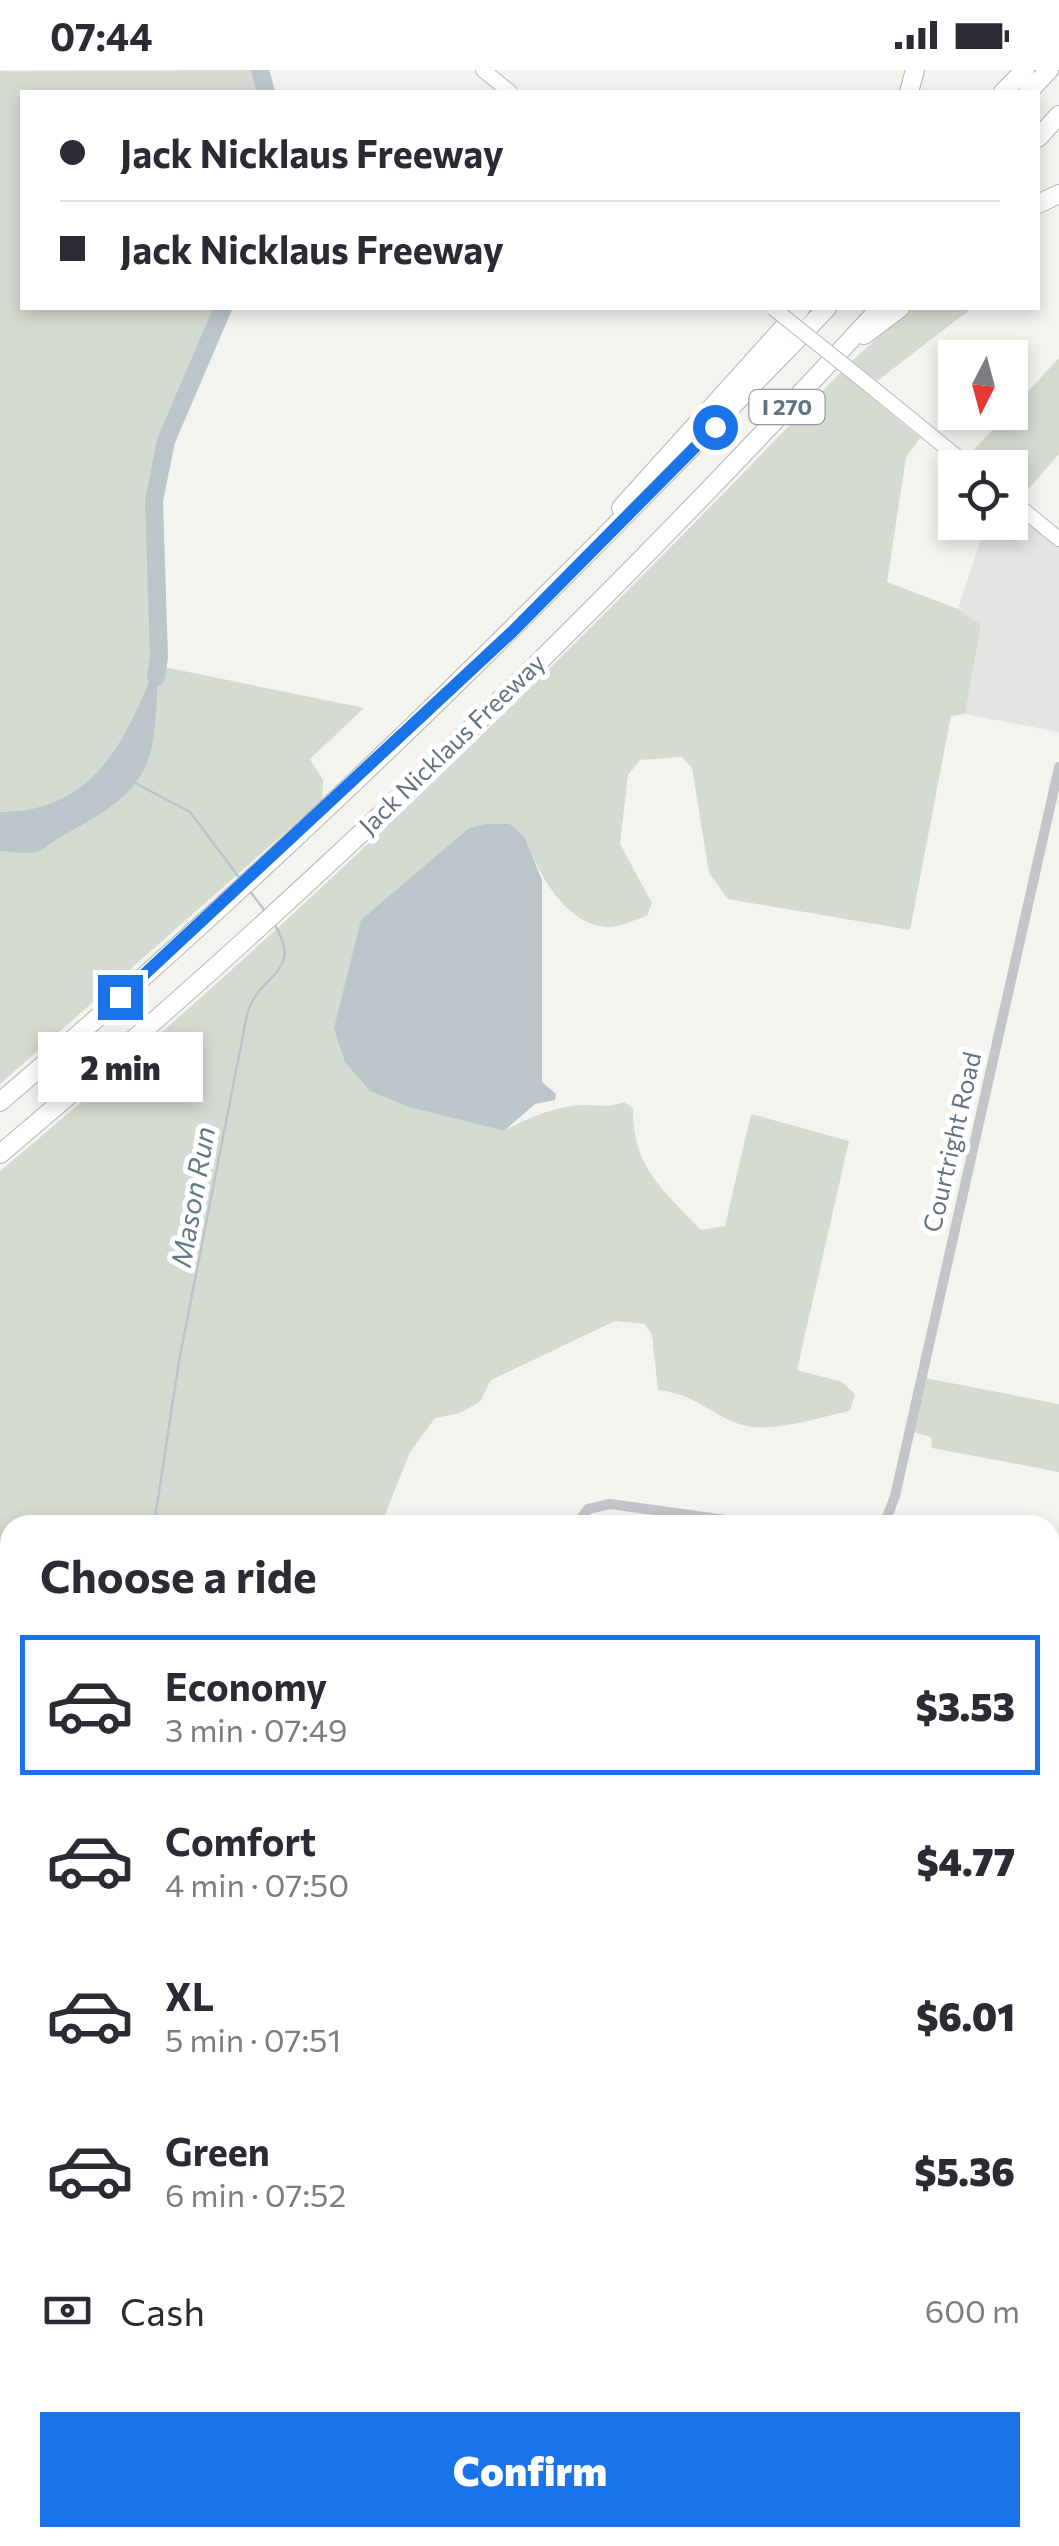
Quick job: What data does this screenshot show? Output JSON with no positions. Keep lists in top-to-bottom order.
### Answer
{
  "streets": {
    "highway": ["I 270", "Jack Nicklaus Freeway"],
    "street": ["Courtright Road"]
  },
  "water": ["Mason Run"],
  "north": "bottom",
  "page": {
    "status": "07:44",
    "banner": ["Jack Nicklaus Freeway", "Jack Nicklaus Freeway"],
    "bubble": "2 min",
    "heading": "Choose a ride",
    "list": [
      {
        "name": "Economy",
        "note": "3 min · 07:49",
        "value": "$3.53"
      },
      {
        "name": "Comfort",
        "note": "4 min · 07:50",
        "value": "$4.77"
      },
      {
        "name": "XL",
        "note": "5 min · 07:51",
        "value": "$6.01"
      },
      {
        "name": "Green",
        "note": "6 min · 07:52",
        "value": "$5.36"
      }
    ],
    "pay": ["Cash", "600 m"],
    "buttons": "Confirm"
  }
}
